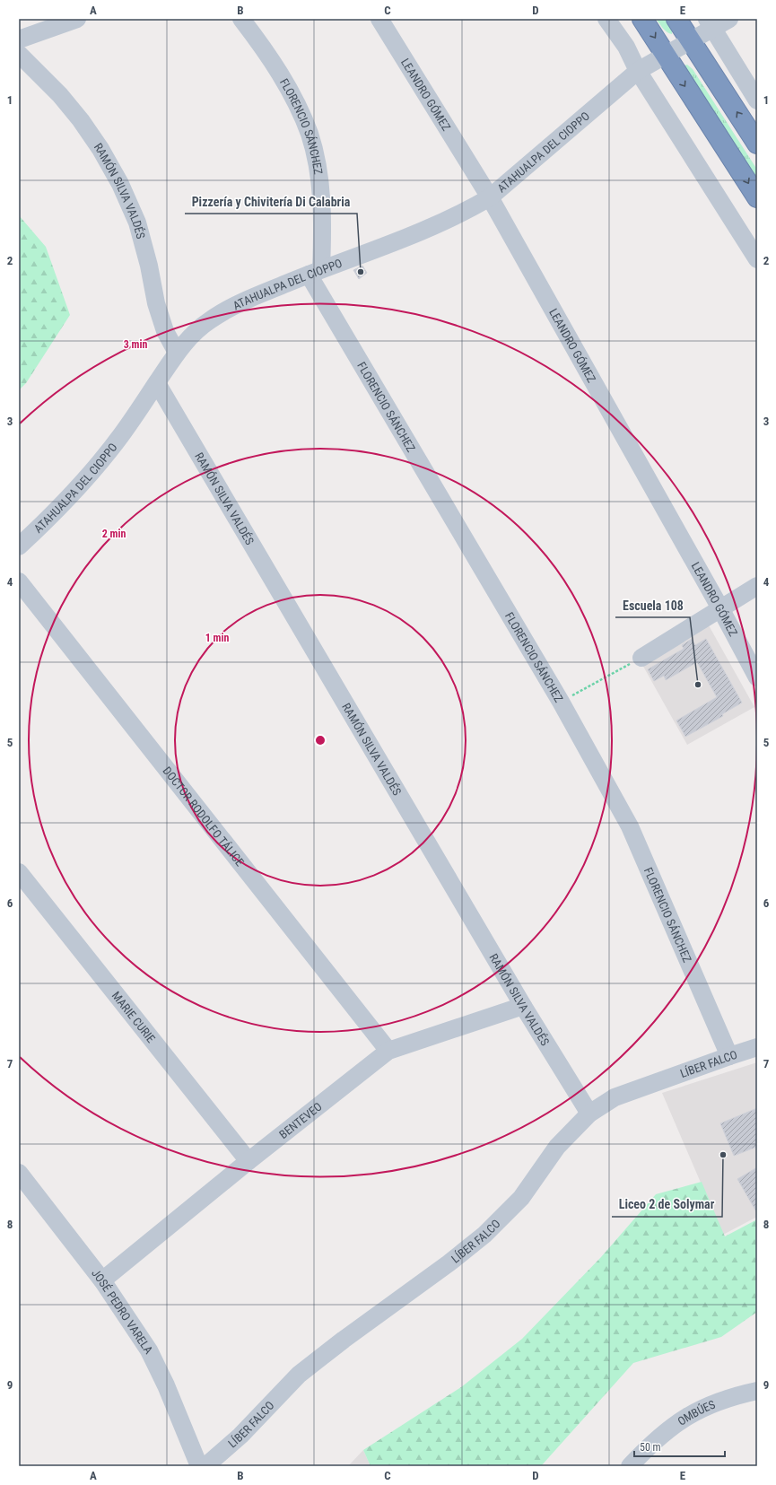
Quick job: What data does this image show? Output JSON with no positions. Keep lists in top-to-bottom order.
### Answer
{
  "streets": {
    "street": [
      "LEANDRO GÓMEZ",
      "FLORENCIO SÁNCHEZ",
      "ATAHUALPA DEL CIOPPO",
      "RAMÓN SILVA VALDÉS",
      "DOCTOR RODOLFO TÁLICE",
      "MARIE CURIE",
      "LÍBER FALCO",
      "BENTEVEO",
      "JOSÉ PEDRO VARELA",
      "OMBÚES"
    ]
  },
  "crossings": [
    ["LEANDRO GÓMEZ", "ATAHUALPA DEL CIOPPO"],
    ["FLORENCIO SÁNCHEZ", "ATAHUALPA DEL CIOPPO"],
    ["FLORENCIO SÁNCHEZ", "LÍBER FALCO"],
    ["ATAHUALPA DEL CIOPPO", "RAMÓN SILVA VALDÉS"],
    ["RAMÓN SILVA VALDÉS", "LÍBER FALCO"],
    ["RAMÓN SILVA VALDÉS", "BENTEVEO"],
    ["DOCTOR RODOLFO TÁLICE", "BENTEVEO"],
    ["MARIE CURIE", "BENTEVEO"],
    ["BENTEVEO", "JOSÉ PEDRO VARELA"]
  ],
  "places": ["Pizzería y Chivitería Di Calabria", "Escuela 108", "Liceo 2 de Solymar"],
  "scale_bar": "50 m",
  "grid": {
    "columns": [
      "A",
      "B",
      "C",
      "D",
      "E"
    ],
    "rows": [
      "1",
      "2",
      "3",
      "4",
      "5",
      "6",
      "7",
      "8",
      "9"
    ]
  },
  "rings": ["3 min", "2 min", "1 min"]
}
